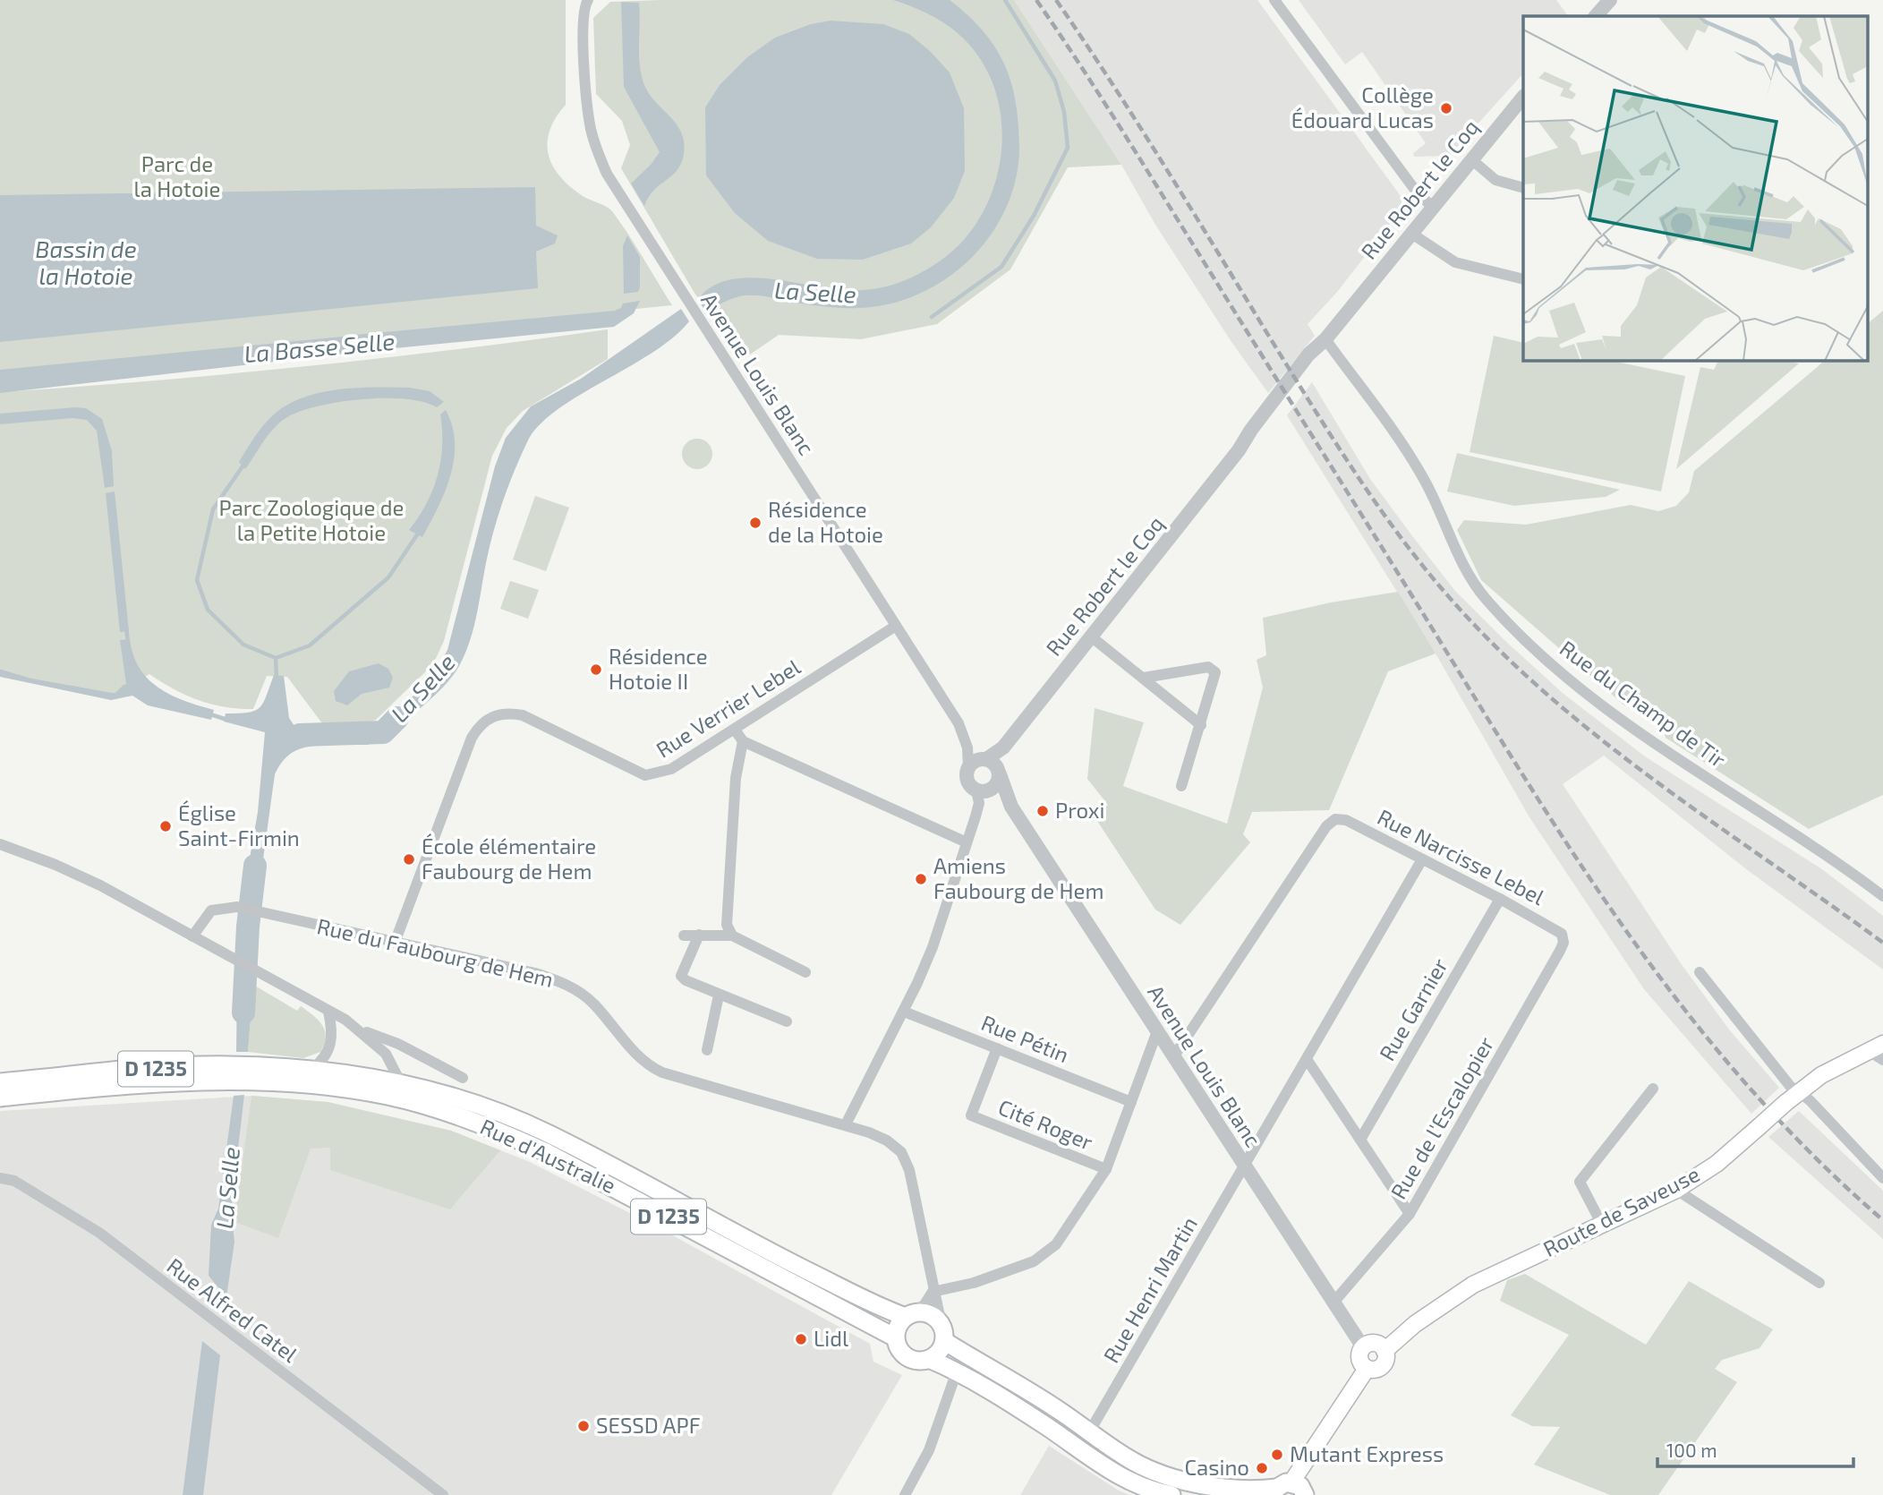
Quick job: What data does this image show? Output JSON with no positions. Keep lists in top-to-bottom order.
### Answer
{
  "streets": {
    "main road": ["D 1235", "Rue d'Australie", "Route de Saveuse"],
    "street": [
      "Rue Robert le Coq",
      "Avenue Louis Blanc",
      "Rue du Champ de Tir",
      "Rue Verrier Lebel",
      "Rue Narcisse Lebel",
      "Rue du Faubourg de Hem",
      "Rue Garnier",
      "Rue Pétin",
      "Rue de l'Escalopier",
      "Cité Roger",
      "Rue Henri Martin",
      "Rue Alfred Catel"
    ]
  },
  "crossings": [
    ["Rue Robert le Coq", "Avenue Louis Blanc"],
    ["Rue Robert le Coq", "Rue du Champ de Tir"],
    ["Avenue Louis Blanc", "Rue Verrier Lebel"],
    ["Avenue Louis Blanc", "Rue Narcisse Lebel"],
    ["Avenue Louis Blanc", "Rue de l'Escalopier"],
    ["Avenue Louis Blanc", "Route de Saveuse"],
    ["Avenue Louis Blanc", "Rue Henri Martin"],
    ["Rue Verrier Lebel", "Rue du Faubourg de Hem"],
    ["Rue Narcisse Lebel", "Rue Garnier"],
    ["Rue Narcisse Lebel", "Rue de l'Escalopier"],
    ["Rue Narcisse Lebel", "Rue Henri Martin"],
    ["Rue du Faubourg de Hem", "Rue d'Australie"],
    ["Rue Pétin", "Cité Roger"],
    ["D 1235", "Rue d'Australie"]
  ],
  "water": ["Bassin de la Hotoie", "La Selle", "La Basse Selle"],
  "parks": ["Parc de la Hotoie", "Parc Zoologique de la Petite Hotoie"],
  "places": [
    "Collège Édouard Lucas",
    "Résidence de la Hotoie",
    "Résidence Hotoie II",
    "Proxi",
    "Église Saint-Firmin",
    "École élémentaire Faubourg de Hem",
    "Amiens Faubourg de Hem",
    "Lidl",
    "SESSD APF",
    "Mutant Express",
    "Casino"
  ],
  "scale_bar": "100 m"
}
